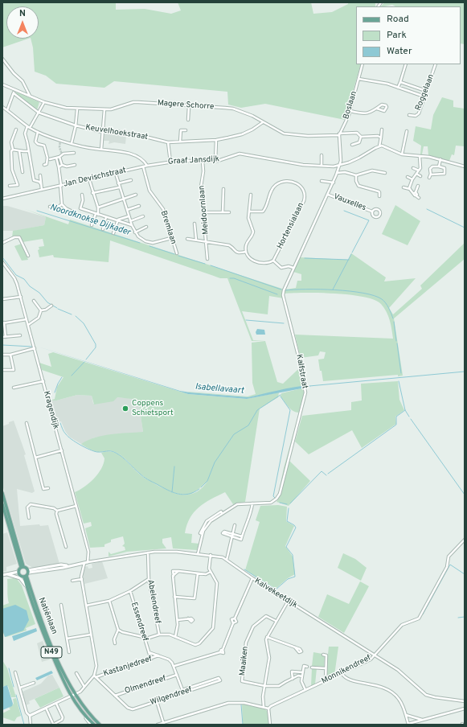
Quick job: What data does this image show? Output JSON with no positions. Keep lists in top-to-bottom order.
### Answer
{
  "streets": {
    "main road": ["Natiënlaan", "N49"],
    "street": [
      "Roggelaan",
      "Magere Schorre",
      "Boslaan",
      "Keuvelhoekstraat",
      "Graaf Jansdijk",
      "Jan Devischstraat",
      "Vauxelles",
      "Meidoornlaan",
      "Hortensialaan",
      "Bremlaan",
      "Kalfstraat",
      "Kragendijk",
      "Kalvekeetdijk",
      "Abelendreef",
      "Essendreef",
      "Maaiken",
      "Kastanjedreef",
      "Monnikendreef",
      "Olmendreef",
      "Wilgendreef"
    ]
  },
  "crossings": [
    ["Magere Schorre", "Boslaan"],
    ["Magere Schorre", "Keuvelhoekstraat"],
    ["Graaf Jansdijk", "Jan Devischstraat"],
    ["Graaf Jansdijk", "Meidoornlaan"],
    ["Graaf Jansdijk", "Kalfstraat"],
    ["Jan Devischstraat", "Bremlaan"],
    ["Vauxelles", "Kalfstraat"],
    ["Kalfstraat", "Kalvekeetdijk"],
    ["Kragendijk", "Kalvekeetdijk"],
    ["Kragendijk", "Kastanjedreef"],
    ["Kragendijk", "Wilgendreef"],
    ["Kalvekeetdijk", "Abelendreef"],
    ["Kalvekeetdijk", "Monnikendreef"],
    ["Abelendreef", "Essendreef"],
    ["Essendreef", "Kastanjedreef"],
    ["Kastanjedreef", "Wilgendreef"],
    ["Olmendreef", "Wilgendreef"]
  ],
  "water": ["Noordknokse Dijkader", "Isabellavaart"],
  "places": ["Coppens Schietsport"],
  "legend": ["Road", "Park", "Water"],
  "north": "top"
}
